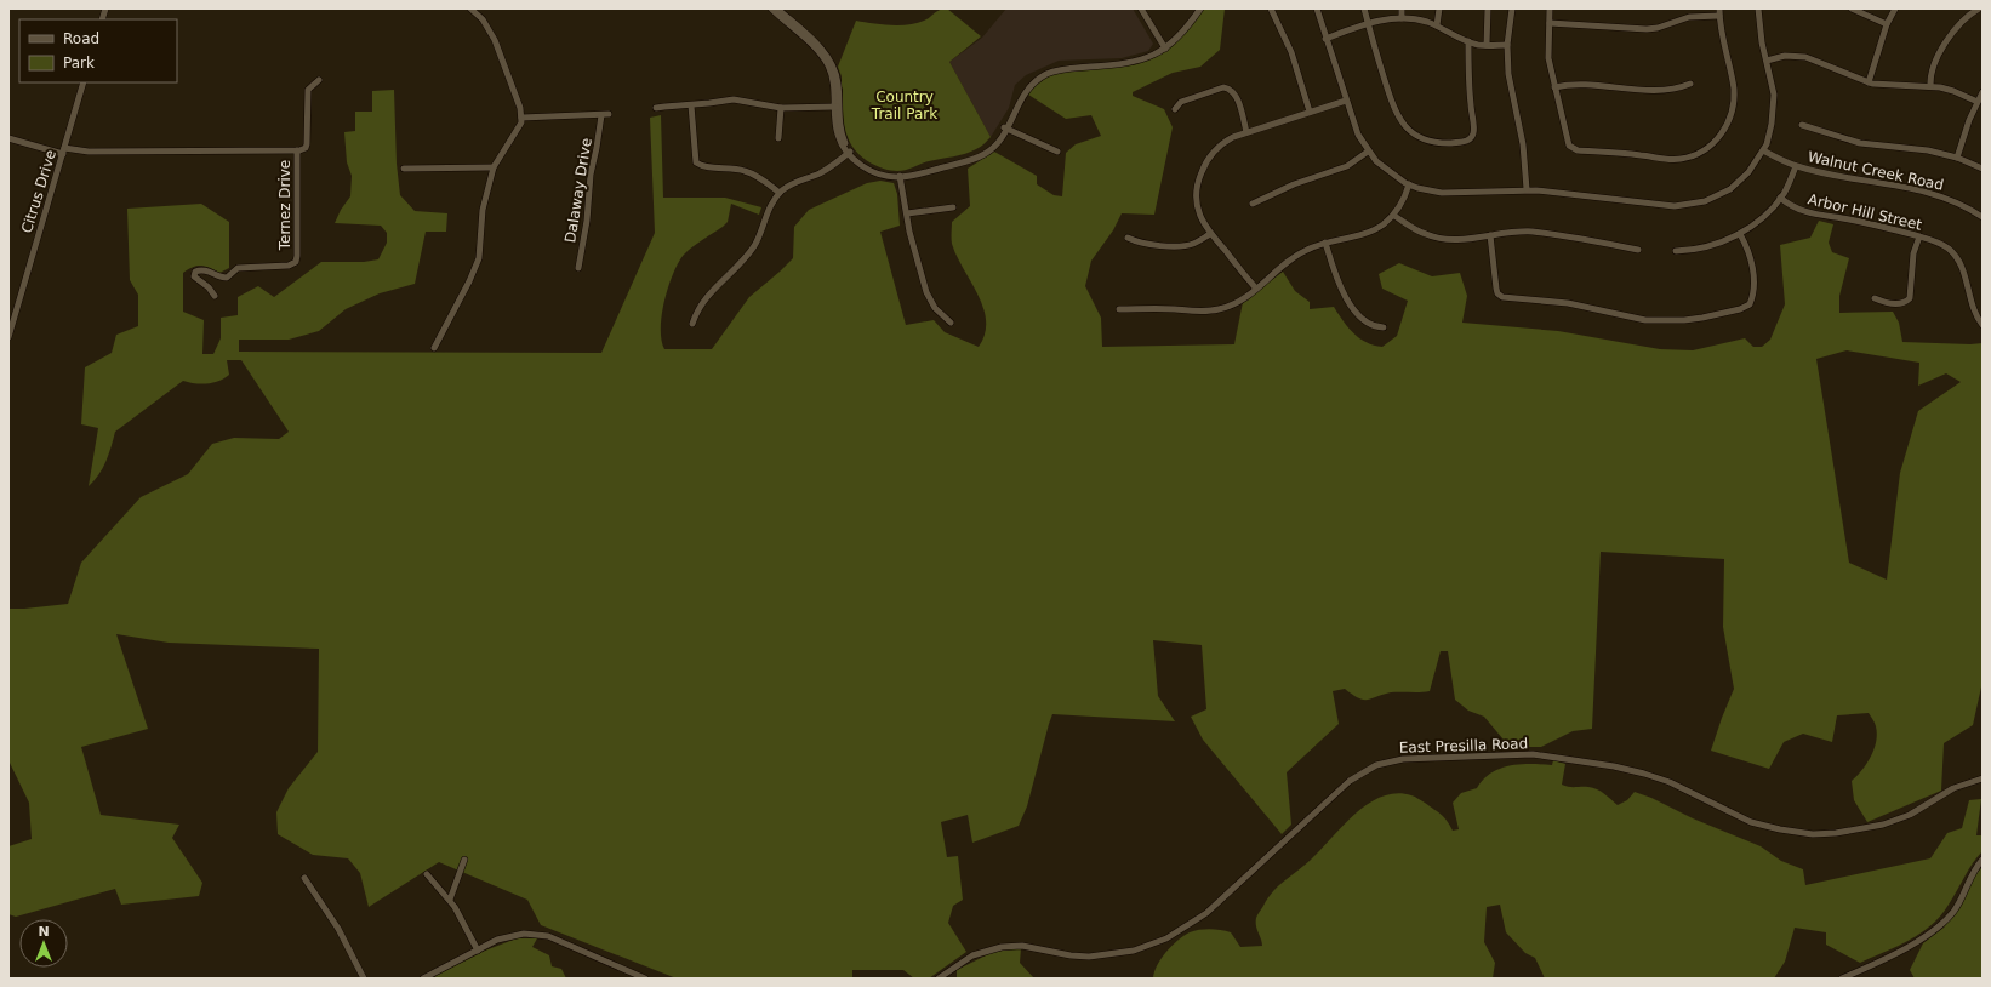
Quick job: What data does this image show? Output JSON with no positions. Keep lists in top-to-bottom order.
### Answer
{
  "streets": {
    "street": [
      "Walnut Creek Road",
      "Dalaway Drive",
      "Citrus Drive",
      "Ternez Drive",
      "Arbor Hill Street",
      "East Presilla Road"
    ]
  },
  "crossings": [
    ["Citrus Drive", "Ternez Drive"]
  ],
  "parks": ["Country Trail Park"],
  "legend": ["Road", "Park"],
  "north": "top"
}
